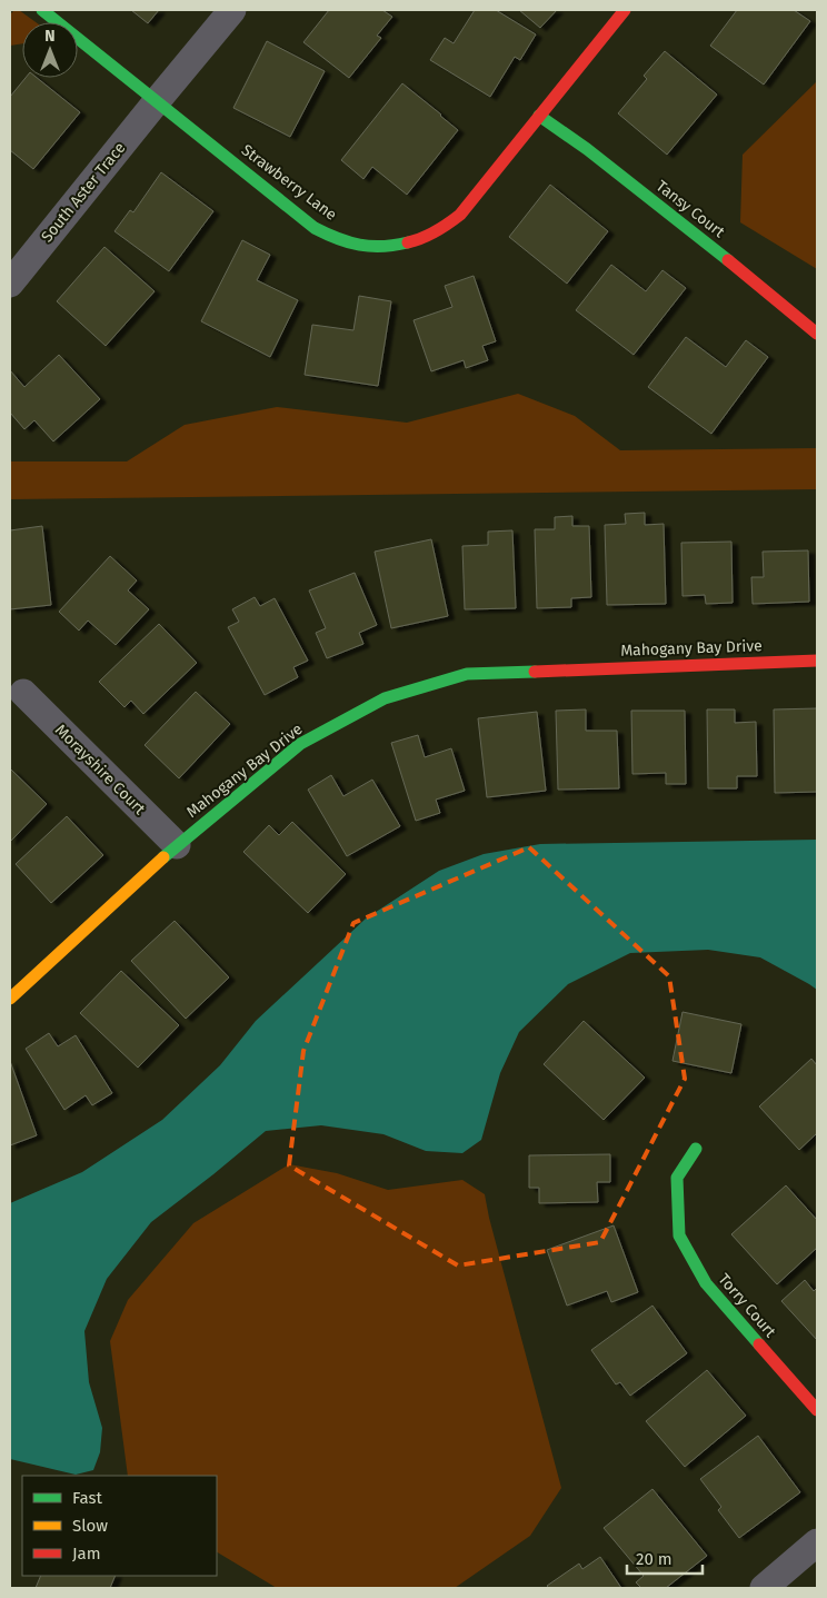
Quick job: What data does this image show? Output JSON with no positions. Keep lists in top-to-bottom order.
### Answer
{
  "streets": {
    "street": [
      "Strawberry Lane",
      "South Aster Trace",
      "Tansy Court",
      "Mahogany Bay Drive",
      "Morayshire Court",
      "Torry Court"
    ]
  },
  "crossings": [
    ["Strawberry Lane", "South Aster Trace"],
    ["Strawberry Lane", "Tansy Court"],
    ["Mahogany Bay Drive", "Morayshire Court"]
  ],
  "legend": ["Fast", "Slow", "Jam"],
  "scale_bar": "20 m",
  "north": "top"
}
